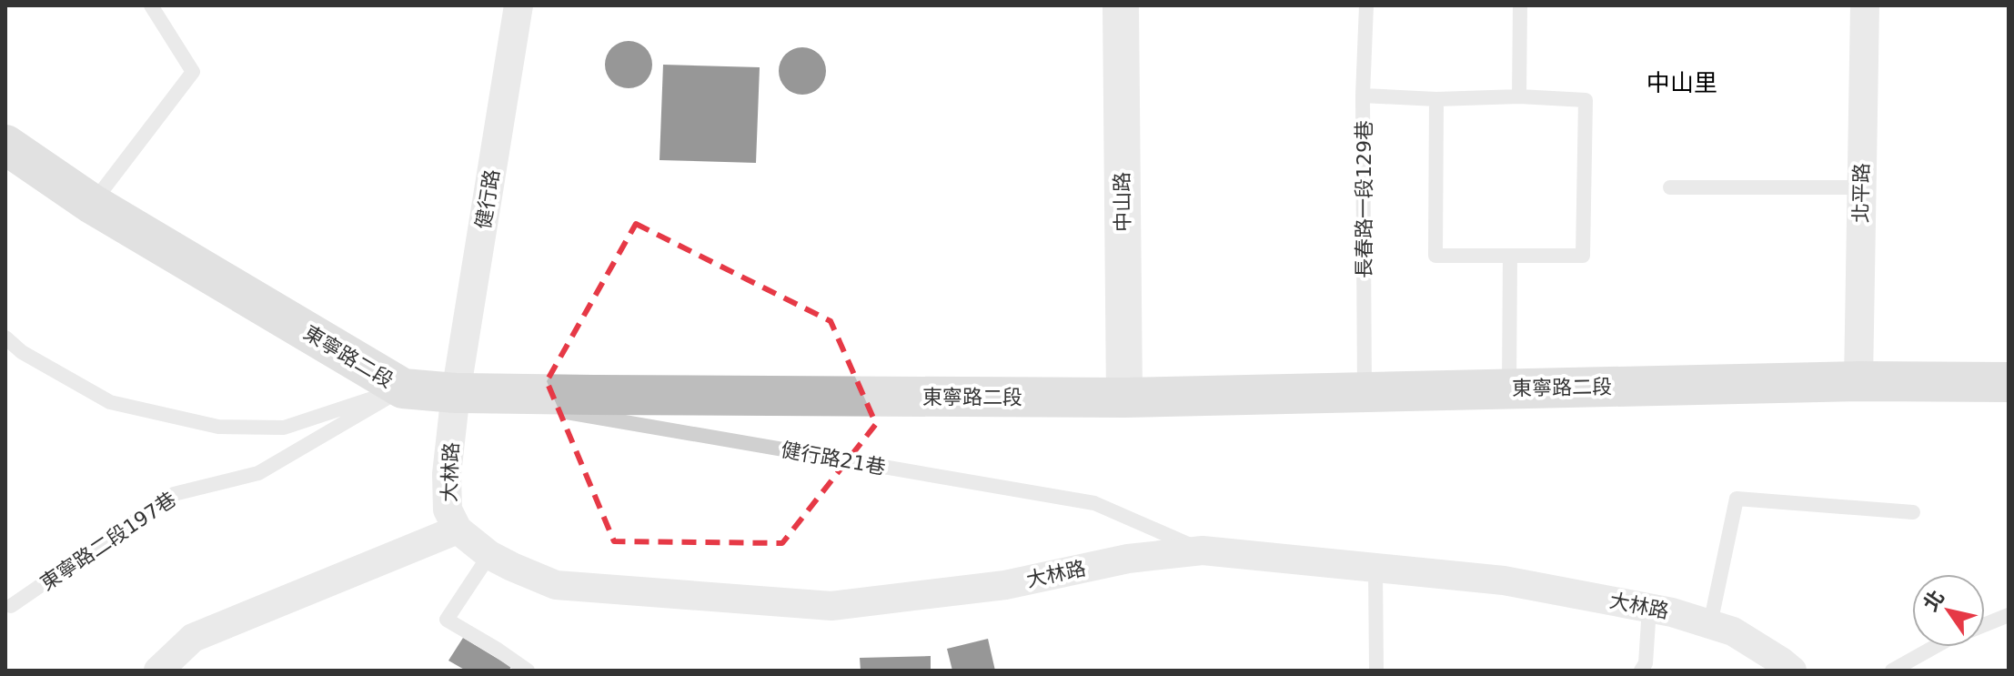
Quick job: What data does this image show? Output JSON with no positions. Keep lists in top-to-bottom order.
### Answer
{
  "streets": {
    "main road": ["東寧路二段"],
    "street": [
      "北平路",
      "健行路",
      "中山路",
      "大林路"
    ],
    "lane": ["長春路一段129巷", "健行路21巷", "東寧路二段197巷"]
  },
  "crossings": [
    ["北平路", "東寧路二段"],
    ["健行路", "東寧路二段"],
    ["健行路", "健行路21巷"],
    ["健行路", "大林路"],
    ["長春路一段129巷", "東寧路二段"],
    ["中山路", "東寧路二段"],
    ["東寧路二段", "健行路21巷"],
    ["東寧路二段", "大林路"],
    ["東寧路二段", "東寧路二段197巷"],
    ["健行路21巷", "大林路"]
  ],
  "districts": ["中山里"],
  "north": "top left"
}
